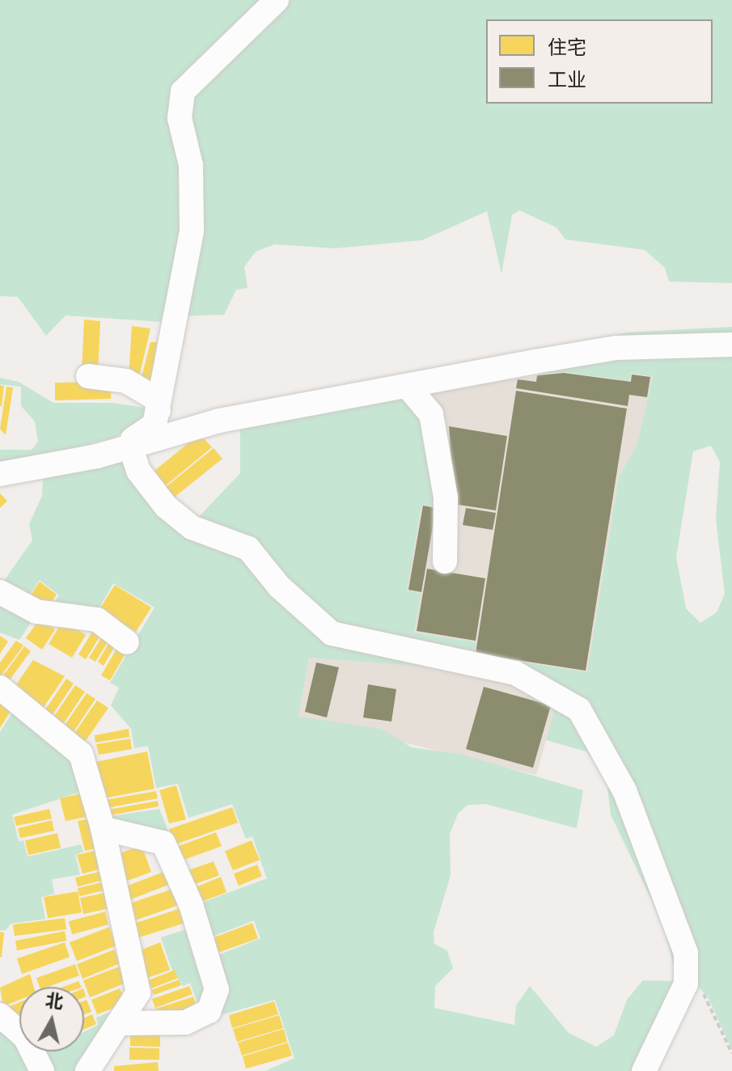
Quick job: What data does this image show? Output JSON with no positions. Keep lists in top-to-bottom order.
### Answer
{
  "legend": ["住宅", "工业"],
  "north": "top"
}
